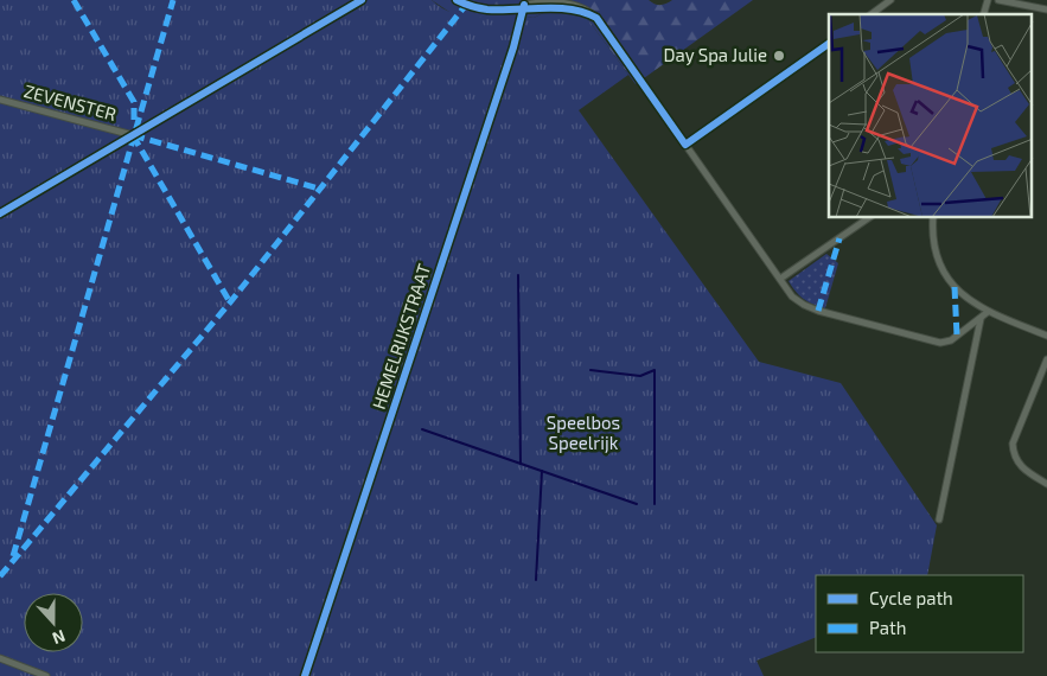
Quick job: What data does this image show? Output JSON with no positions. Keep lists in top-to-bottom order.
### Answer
{
  "streets": {
    "street": ["ZEVENSTER", "HEMELRIJKSTRAAT"]
  },
  "parks": ["Speelbos Speelrijk"],
  "places": ["Day Spa Julie"],
  "legend": ["Cycle path", "Path"],
  "north": "bottom"
}
